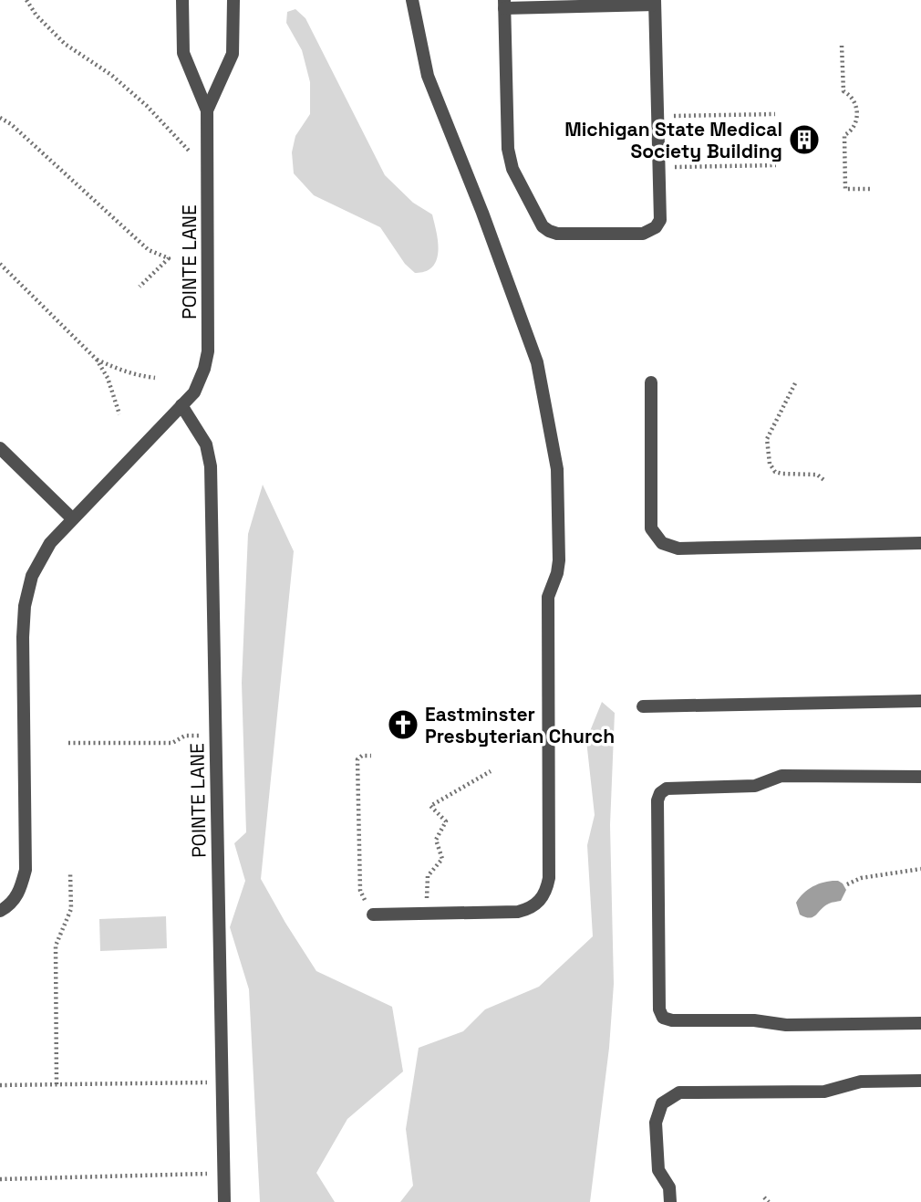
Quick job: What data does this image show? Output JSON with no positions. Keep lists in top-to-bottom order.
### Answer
{
  "streets": {
    "street": ["POINTE LANE"]
  },
  "places": {
    "building": ["Michigan State Medical Society Building"],
    "church": ["Eastminster Presbyterian Church"]
  }
}
